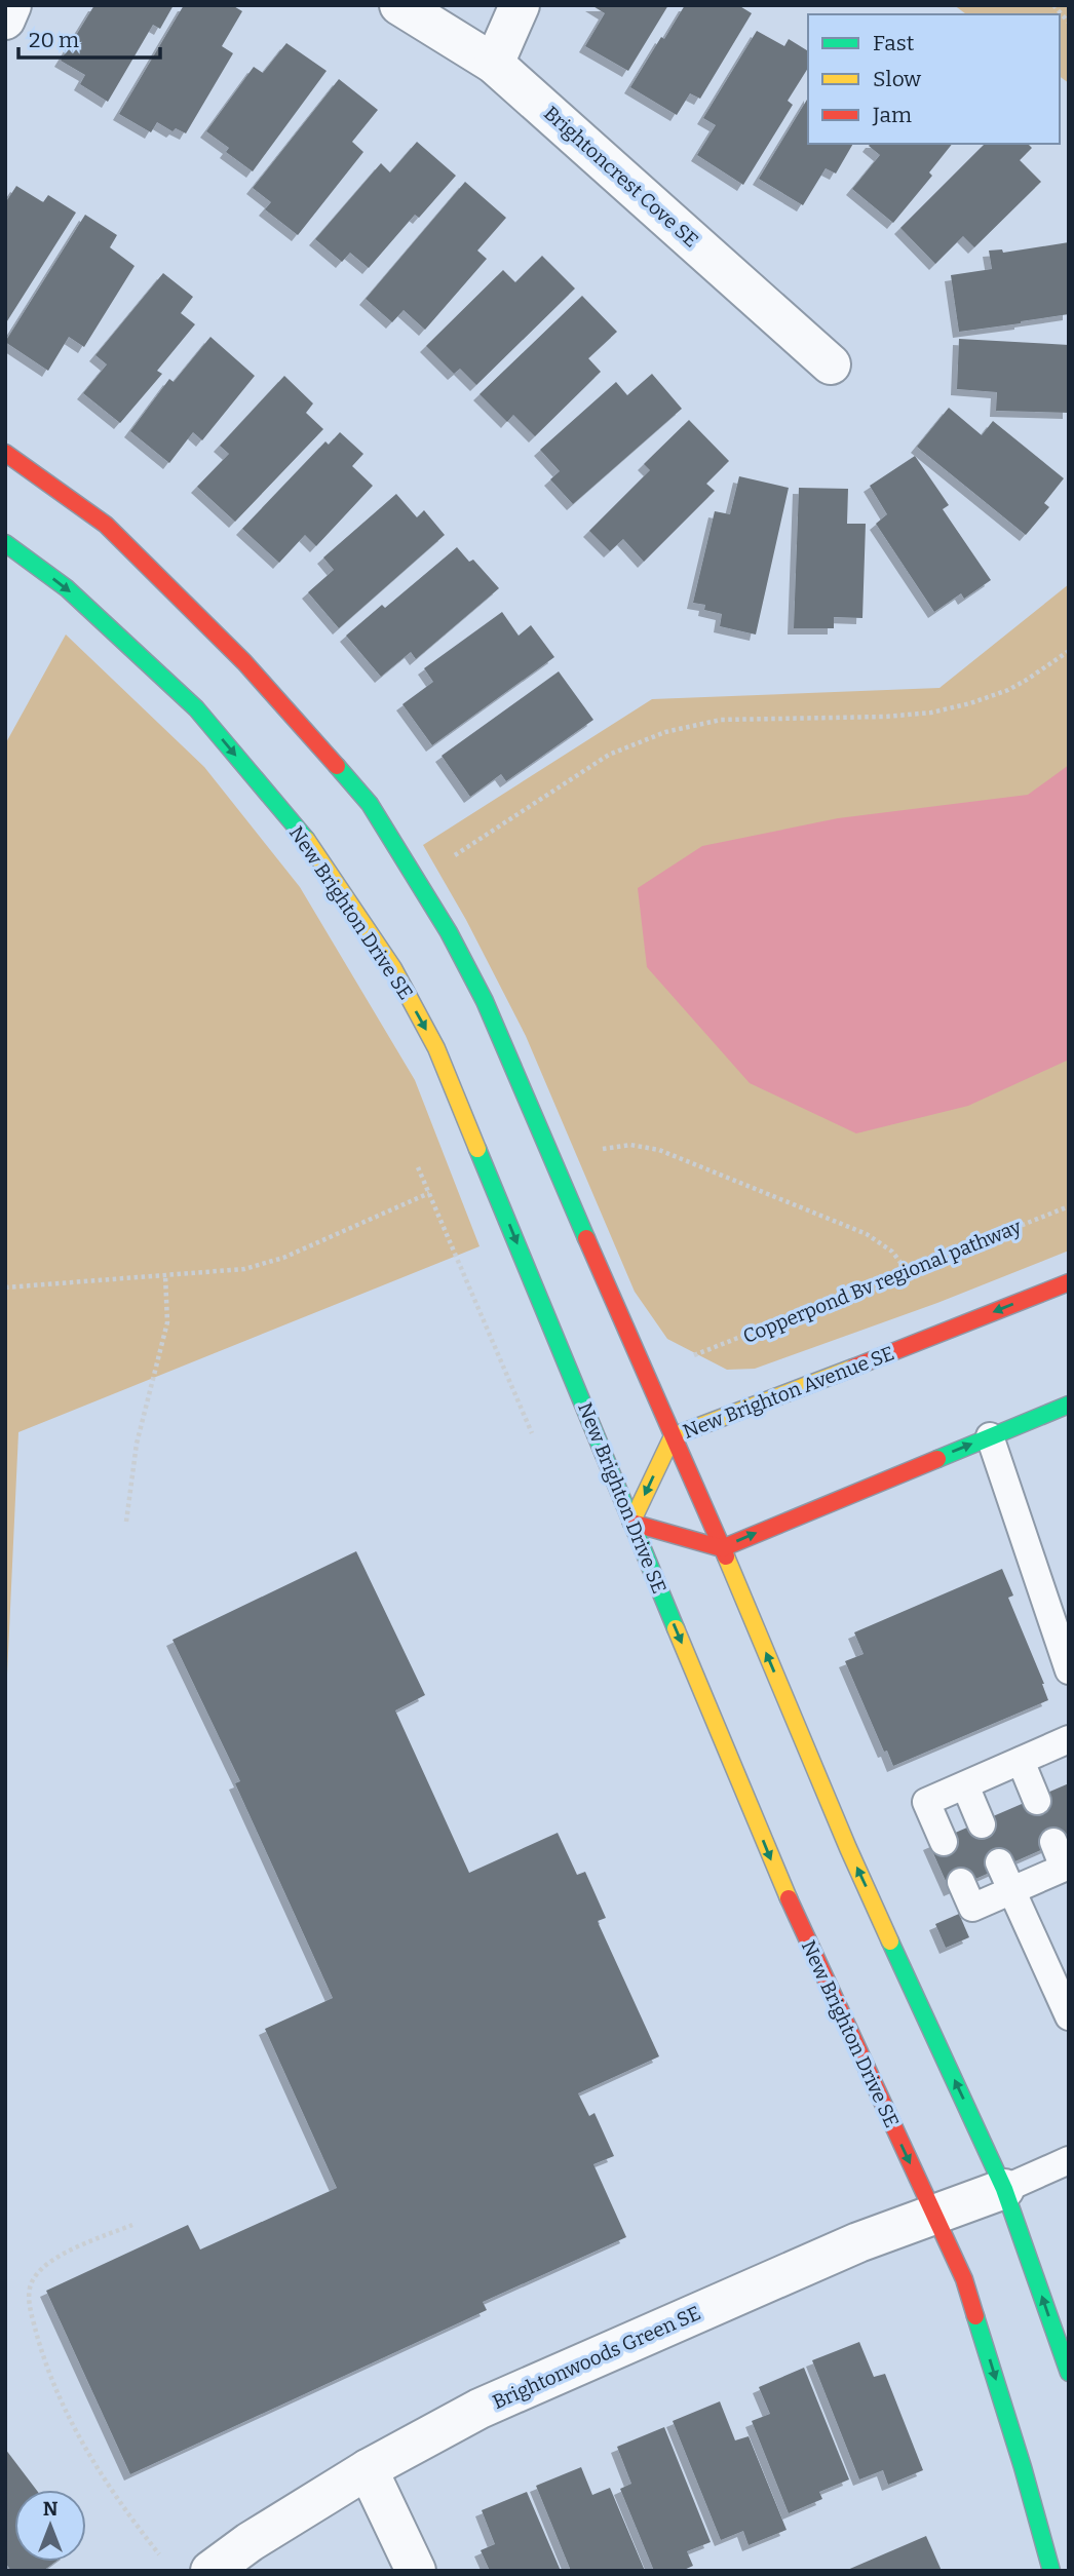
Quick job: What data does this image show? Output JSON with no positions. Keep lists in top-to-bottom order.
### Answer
{
  "streets": {
    "street": [
      "Brightoncrest Cove SE",
      "New Brighton Drive SE",
      "New Brighton Avenue SE",
      "Brightonwoods Green SE"
    ],
    "path": ["Copperpond Bv regional pathway"]
  },
  "crossings": [
    ["New Brighton Drive SE", "New Brighton Avenue SE"],
    ["New Brighton Drive SE", "Brightonwoods Green SE"]
  ],
  "legend": ["Fast", "Slow", "Jam"],
  "scale_bar": "20 m",
  "north": "top"
}
